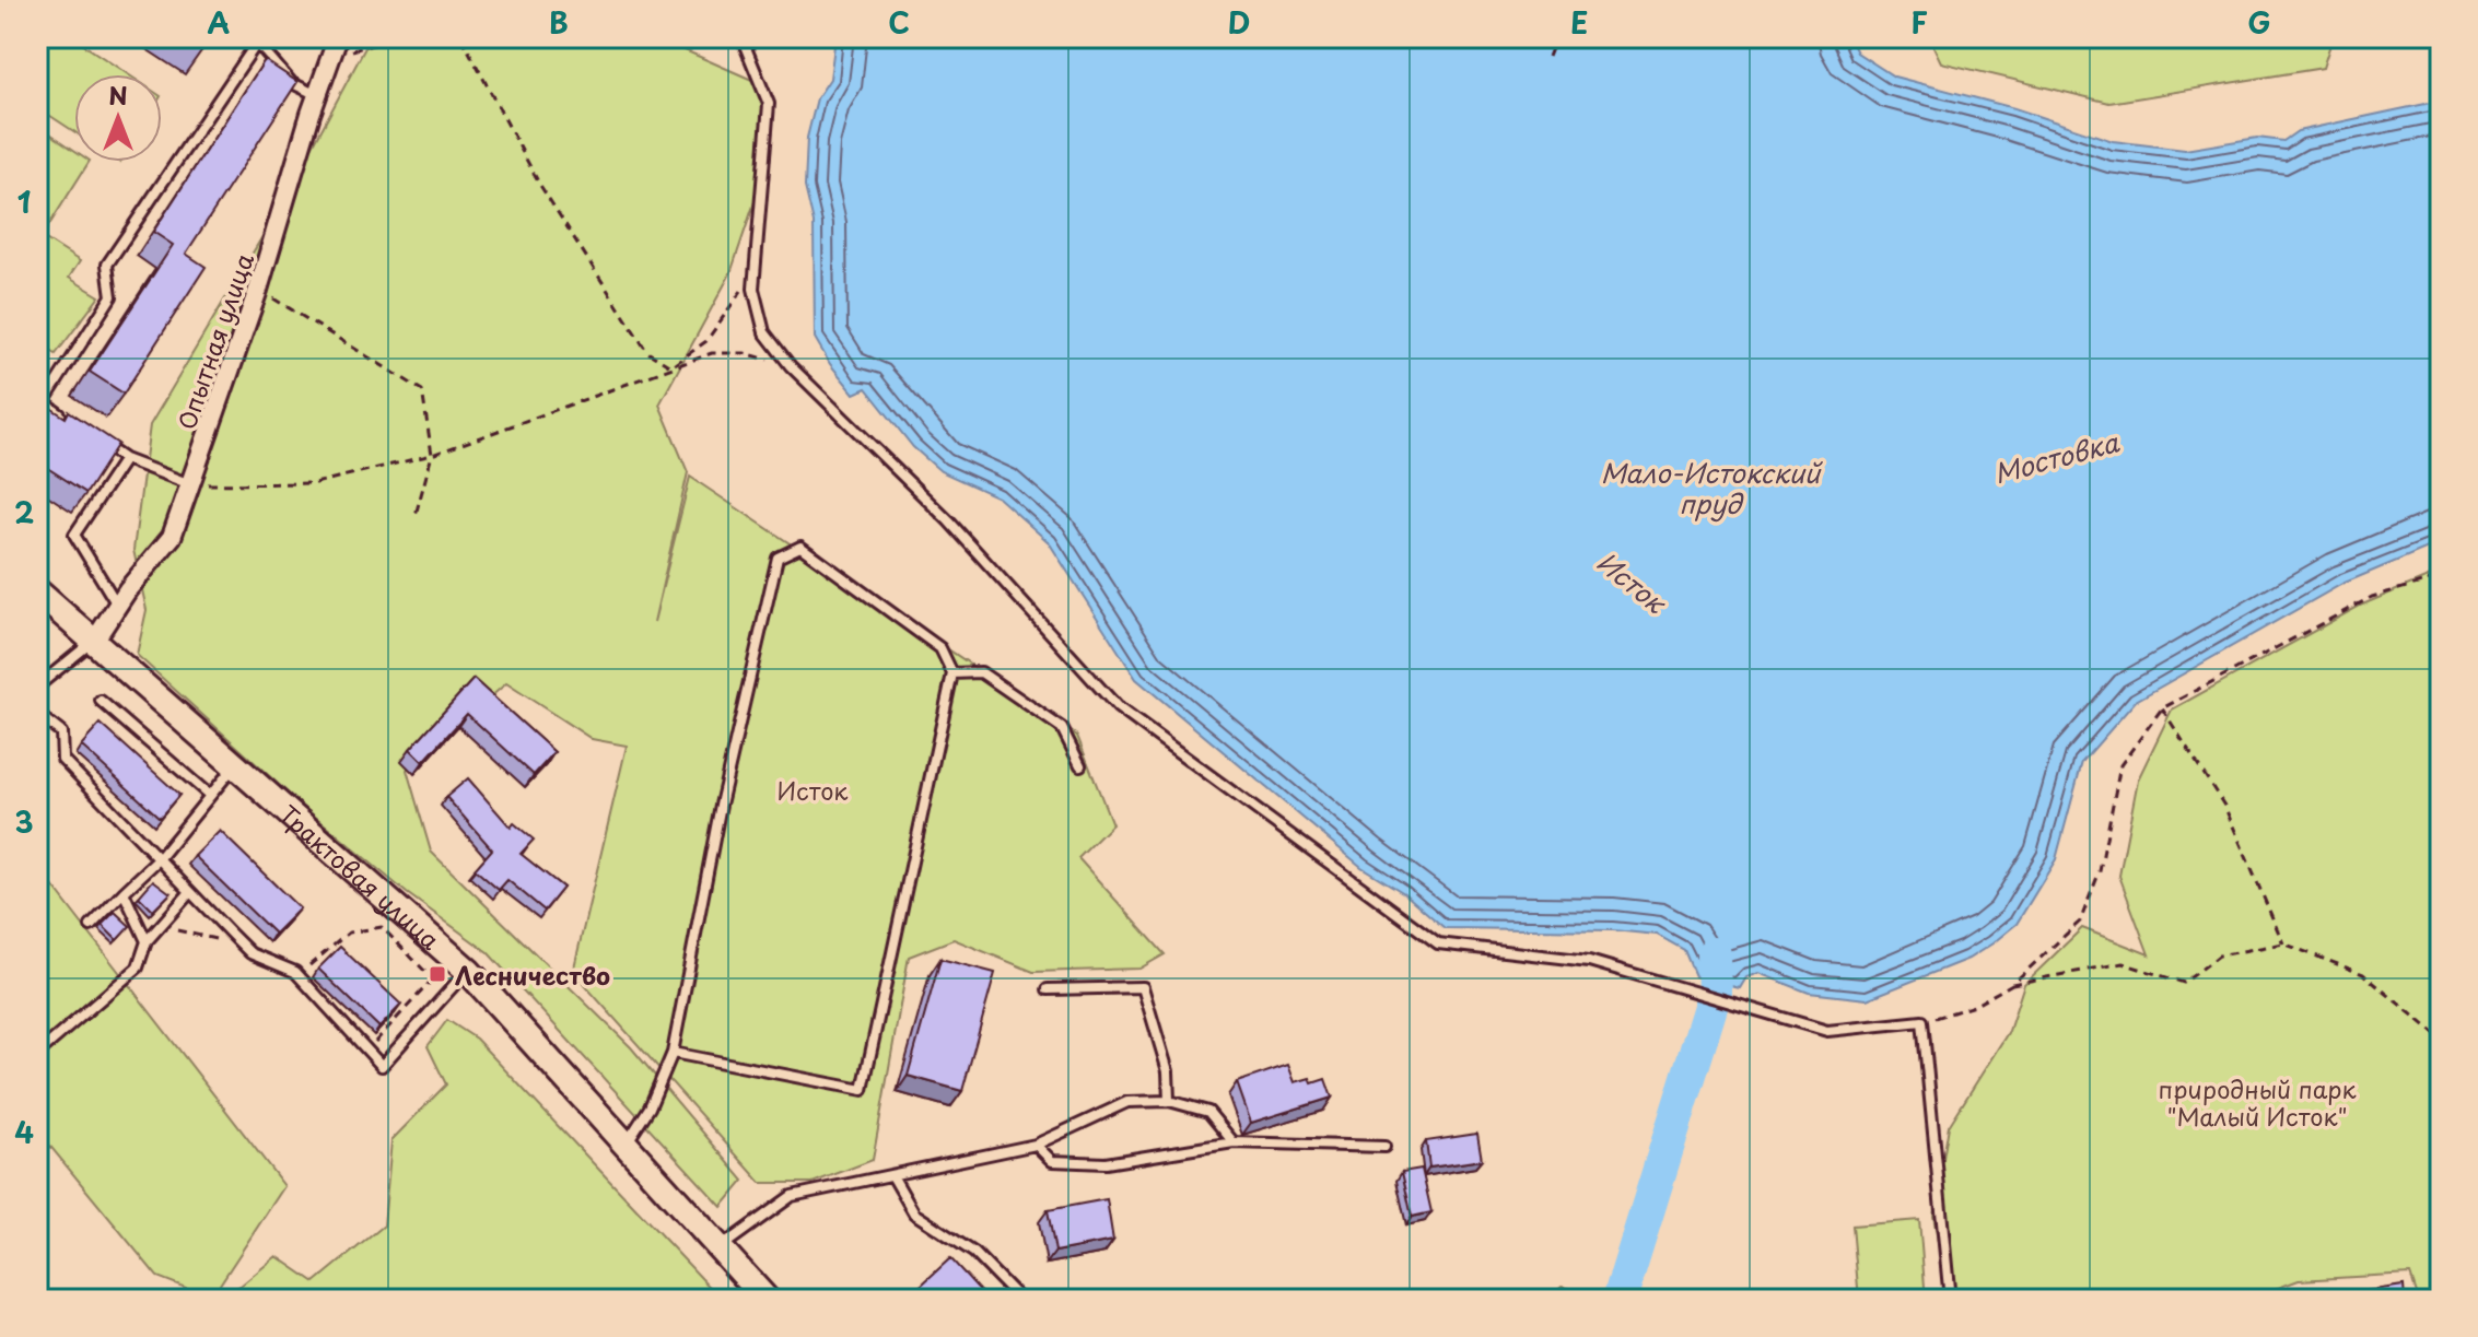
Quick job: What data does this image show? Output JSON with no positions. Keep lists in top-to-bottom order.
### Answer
{
  "streets": {
    "main road": ["Трактовая улица"],
    "street": ["Опытная улица"]
  },
  "crossings": [
    ["Опытная улица", "Трактовая улица"]
  ],
  "water": ["Мостовка", "Мало-Истокский пруд", "Исток"],
  "parks": ["Исток", "природный парк \"Малый Исток\""],
  "places": {
    "transit": ["Лесничество"]
  },
  "north": "top",
  "grid": {
    "columns": [
      "A",
      "B",
      "C",
      "D",
      "E",
      "F",
      "G"
    ],
    "rows": [
      "1",
      "2",
      "3",
      "4"
    ]
  }
}
